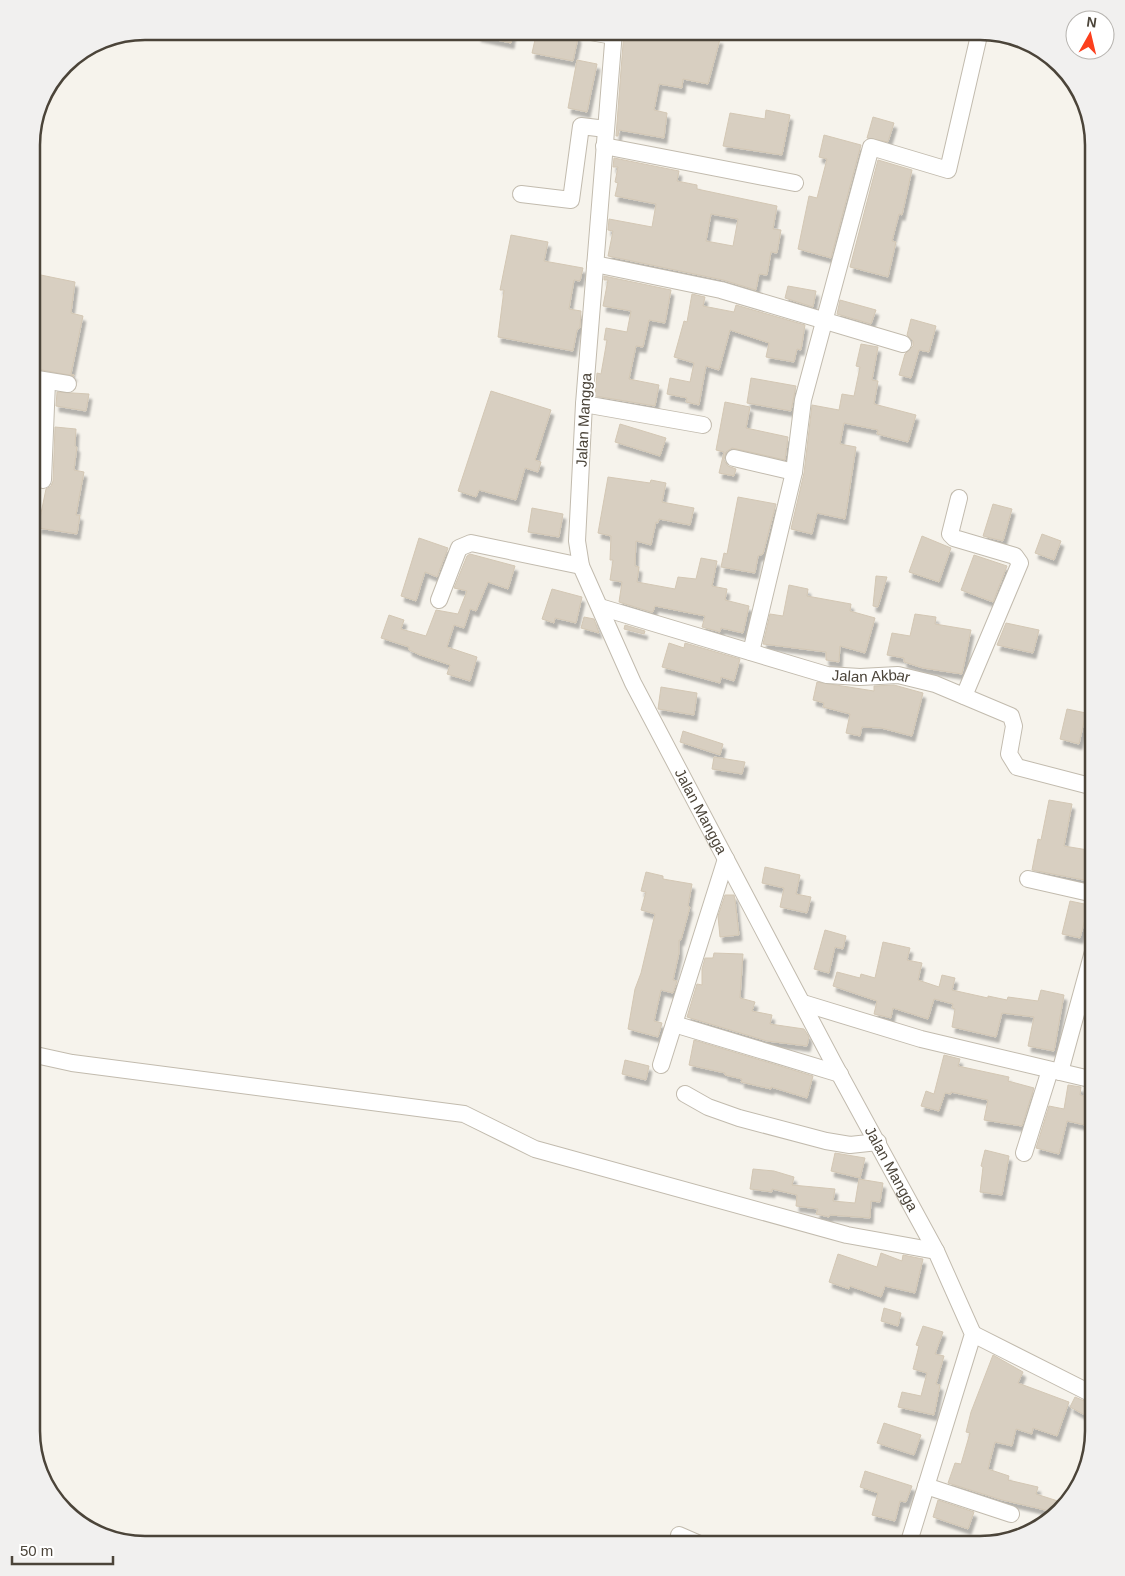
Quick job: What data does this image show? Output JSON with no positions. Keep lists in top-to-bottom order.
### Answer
{
  "streets": {
    "street": ["Jalan Mangga", "Jalan Akbar"]
  },
  "crossings": [
    ["Jalan Mangga", "Jalan Akbar"]
  ],
  "scale_bar": "50 m",
  "north": "top"
}
